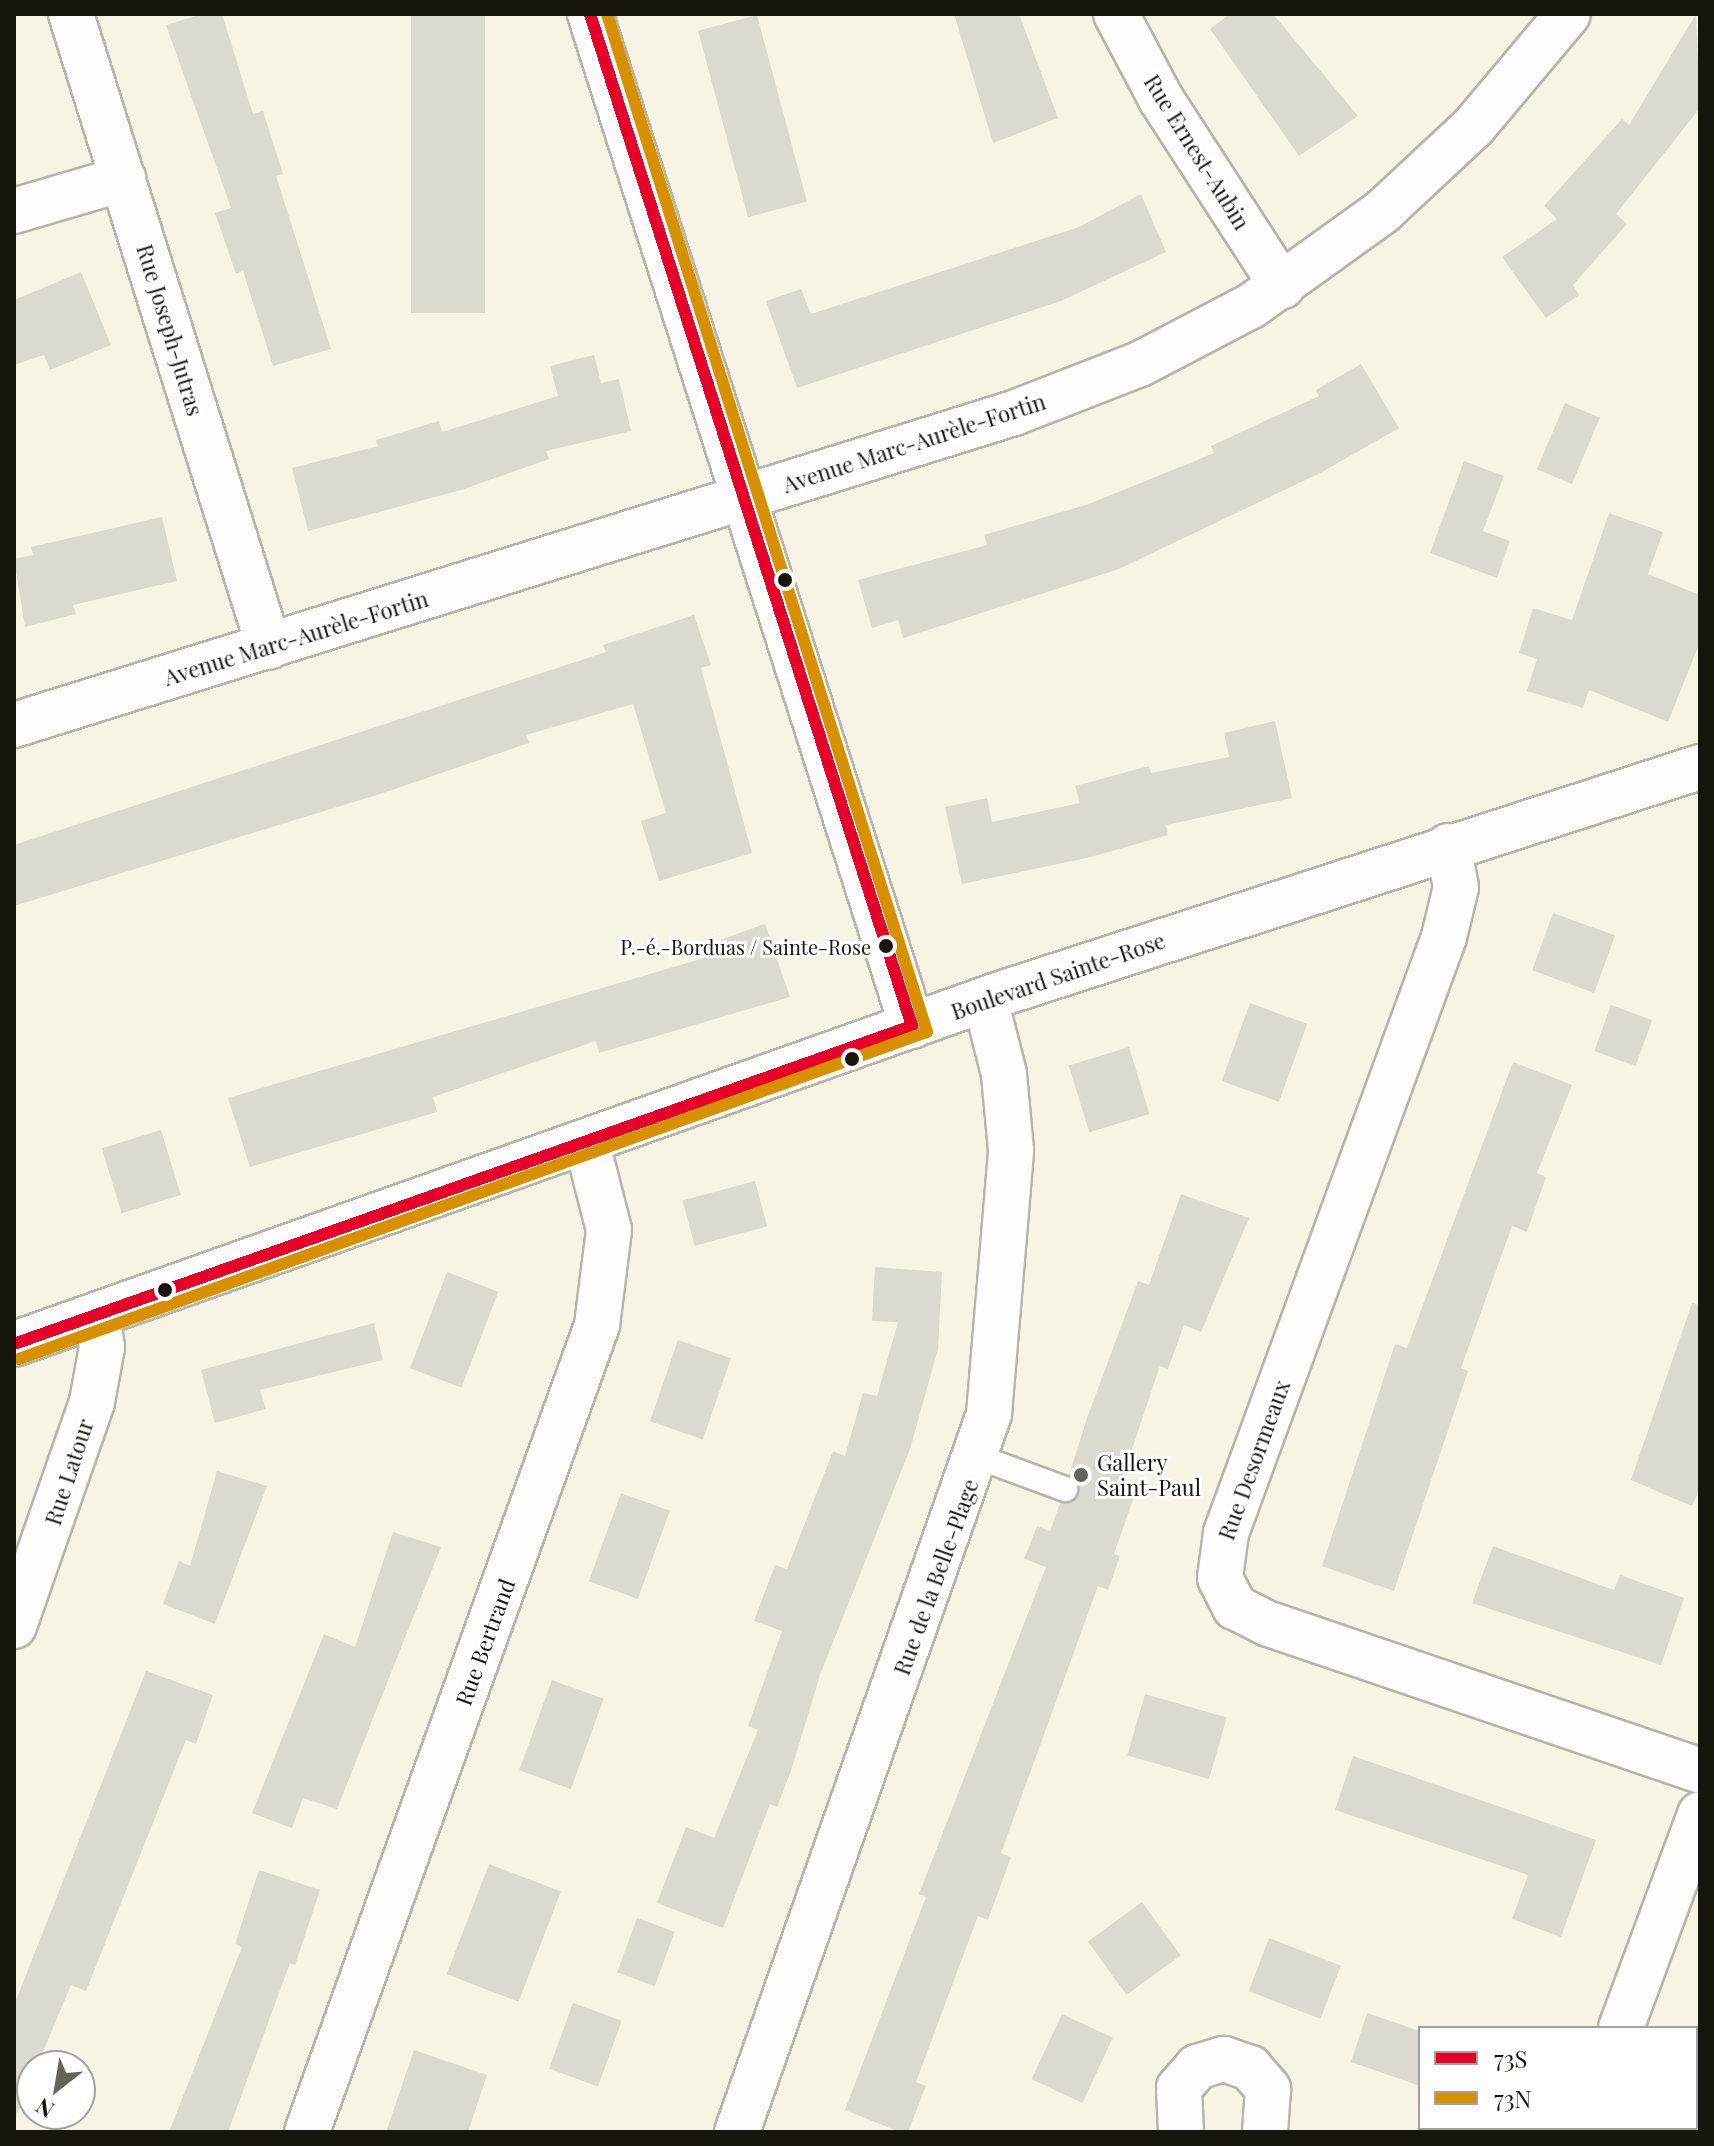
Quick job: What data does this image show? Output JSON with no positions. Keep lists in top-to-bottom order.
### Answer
{
  "streets": {
    "street": [
      "Rue Ernest-Aubin",
      "Rue Joseph-Jutras",
      "Avenue Marc-Aurèle-Fortin",
      "Boulevard Sainte-Rose",
      "Rue Desormeaux",
      "Rue Latour",
      "Rue de la Belle-Plage",
      "Rue Bertrand"
    ]
  },
  "crossings": [
    ["Rue Ernest-Aubin", "Avenue Marc-Aurèle-Fortin"],
    ["Rue Joseph-Jutras", "Avenue Marc-Aurèle-Fortin"],
    ["Boulevard Sainte-Rose", "Rue Desormeaux"],
    ["Boulevard Sainte-Rose", "Rue Latour"],
    ["Boulevard Sainte-Rose", "Rue de la Belle-Plage"],
    ["Boulevard Sainte-Rose", "Rue Bertrand"]
  ],
  "places": ["P.-é.-Borduas / Sainte-Rose", "Gallery Saint-Paul"],
  "lines": ["transit line 73S", "transit line 73N"],
  "legend": ["73S", "73N"],
  "north": "bottom left"
}
